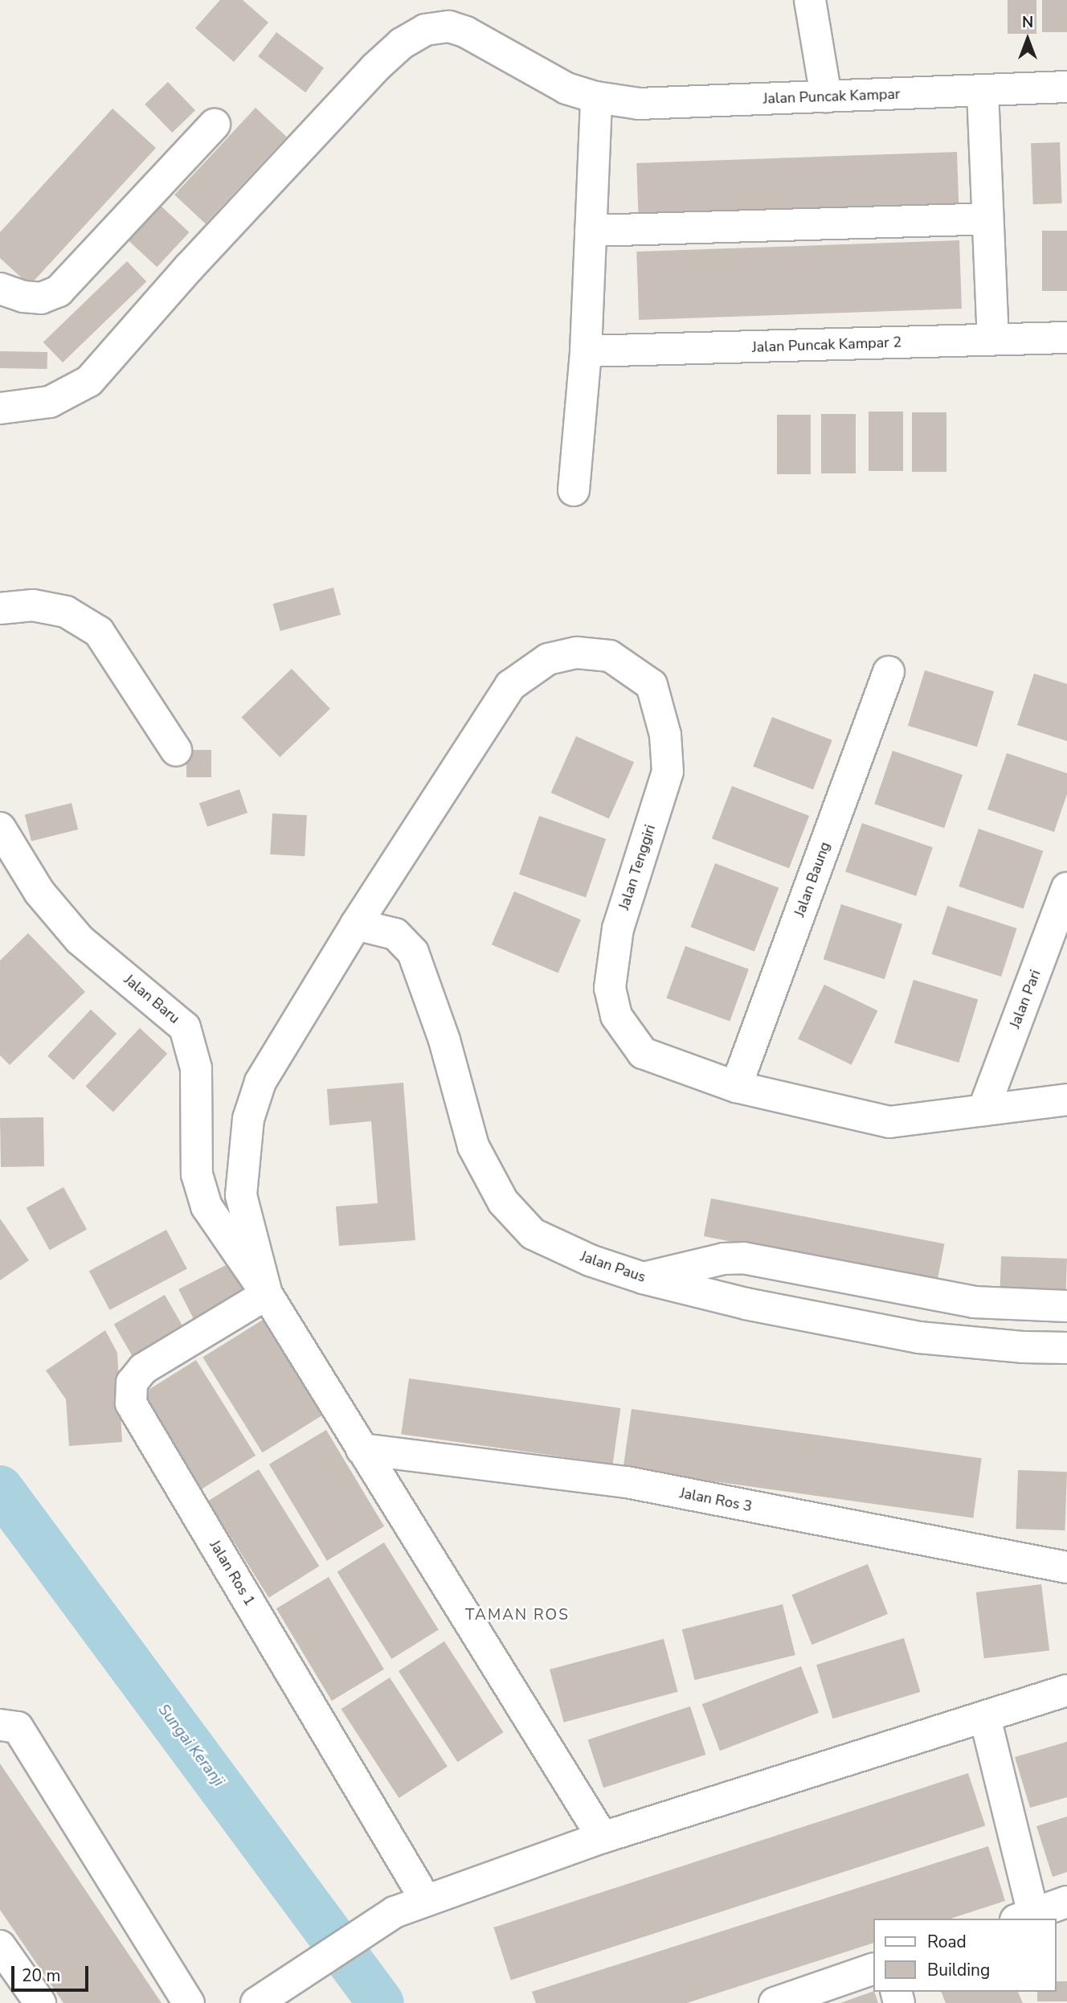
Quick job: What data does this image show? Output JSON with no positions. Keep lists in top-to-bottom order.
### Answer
{
  "streets": {
    "street": [
      "Jalan Puncak Kampar",
      "Jalan Puncak Kampar 2",
      "Jalan Tenggiri",
      "Jalan Baung",
      "Jalan Baru",
      "Jalan Pari",
      "Jalan Paus",
      "Jalan Ros 3",
      "Jalan Ros 1"
    ]
  },
  "crossings": [
    ["Jalan Tenggiri", "Jalan Baung"],
    ["Jalan Tenggiri", "Jalan Baru"],
    ["Jalan Tenggiri", "Jalan Pari"],
    ["Jalan Tenggiri", "Jalan Paus"],
    ["Jalan Tenggiri", "Jalan Ros 1"],
    ["Jalan Baru", "Jalan Ros 1"]
  ],
  "districts": ["TAMAN ROS"],
  "water": ["Sungai Keranji"],
  "legend": ["Road", "Building"],
  "scale_bar": "20 m",
  "north": "top"
}
